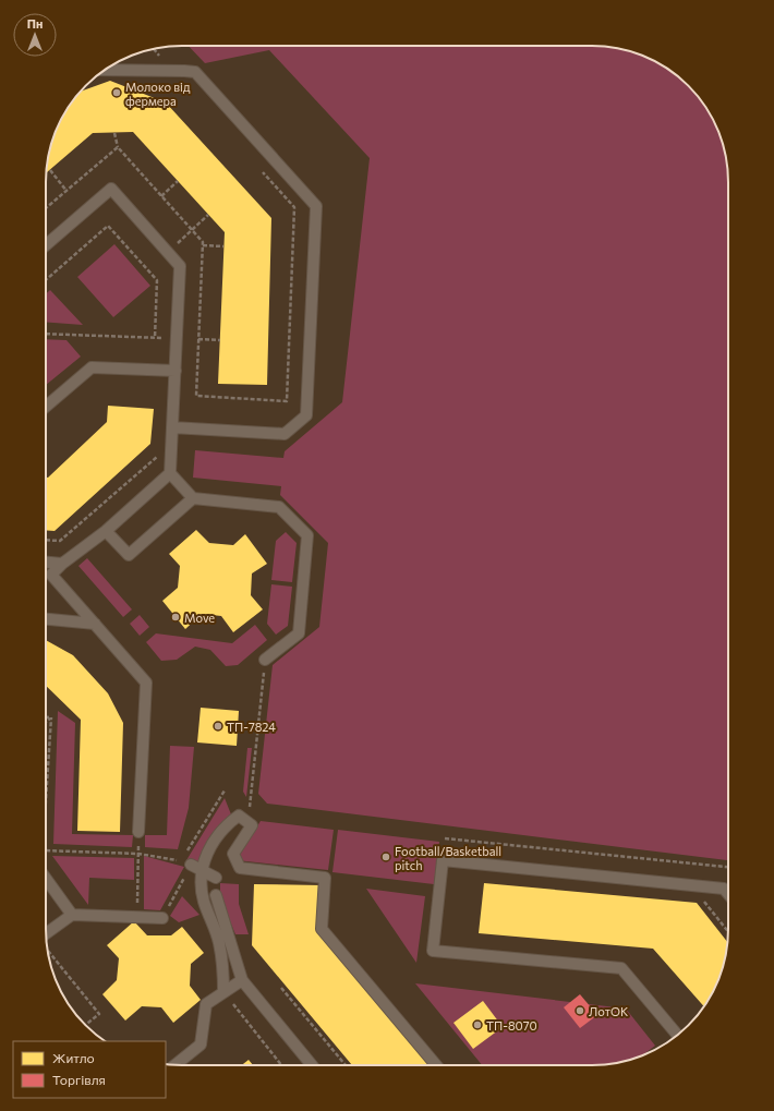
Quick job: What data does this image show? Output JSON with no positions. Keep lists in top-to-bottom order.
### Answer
{
  "places": [
    "Молоко від фермера",
    "Move",
    "ТП-7824",
    "Football/Basketball pitch",
    "ЛотОК",
    "ТП-8070"
  ],
  "legend": ["Житло", "Торгівля"],
  "north": "top"
}
